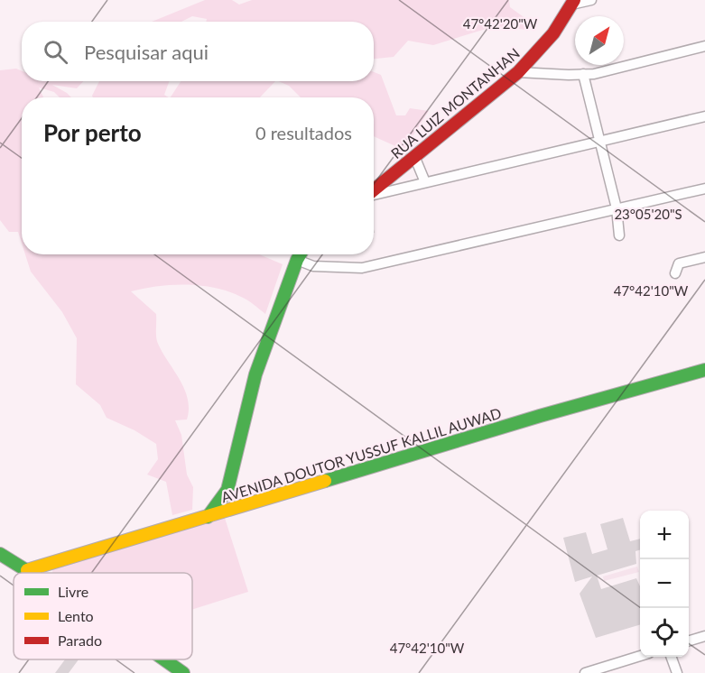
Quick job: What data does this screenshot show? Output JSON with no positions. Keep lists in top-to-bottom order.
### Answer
{
  "streets": {
    "street": ["RUA LUIZ MONTANHAN", "AVENIDA DOUTOR YUSSUF KALLIL AUWAD"]
  },
  "legend": ["Livre", "Lento", "Parado"],
  "north": "top right",
  "page": {
    "search": "Pesquisar aqui",
    "heading": ["Por perto", "0 resultados"],
    "map_buttons": ["+", "−"]
  },
  "coordinates": ["47°42'20\"W", "23°05'20\"S", "47°42'10\"W"]
}
